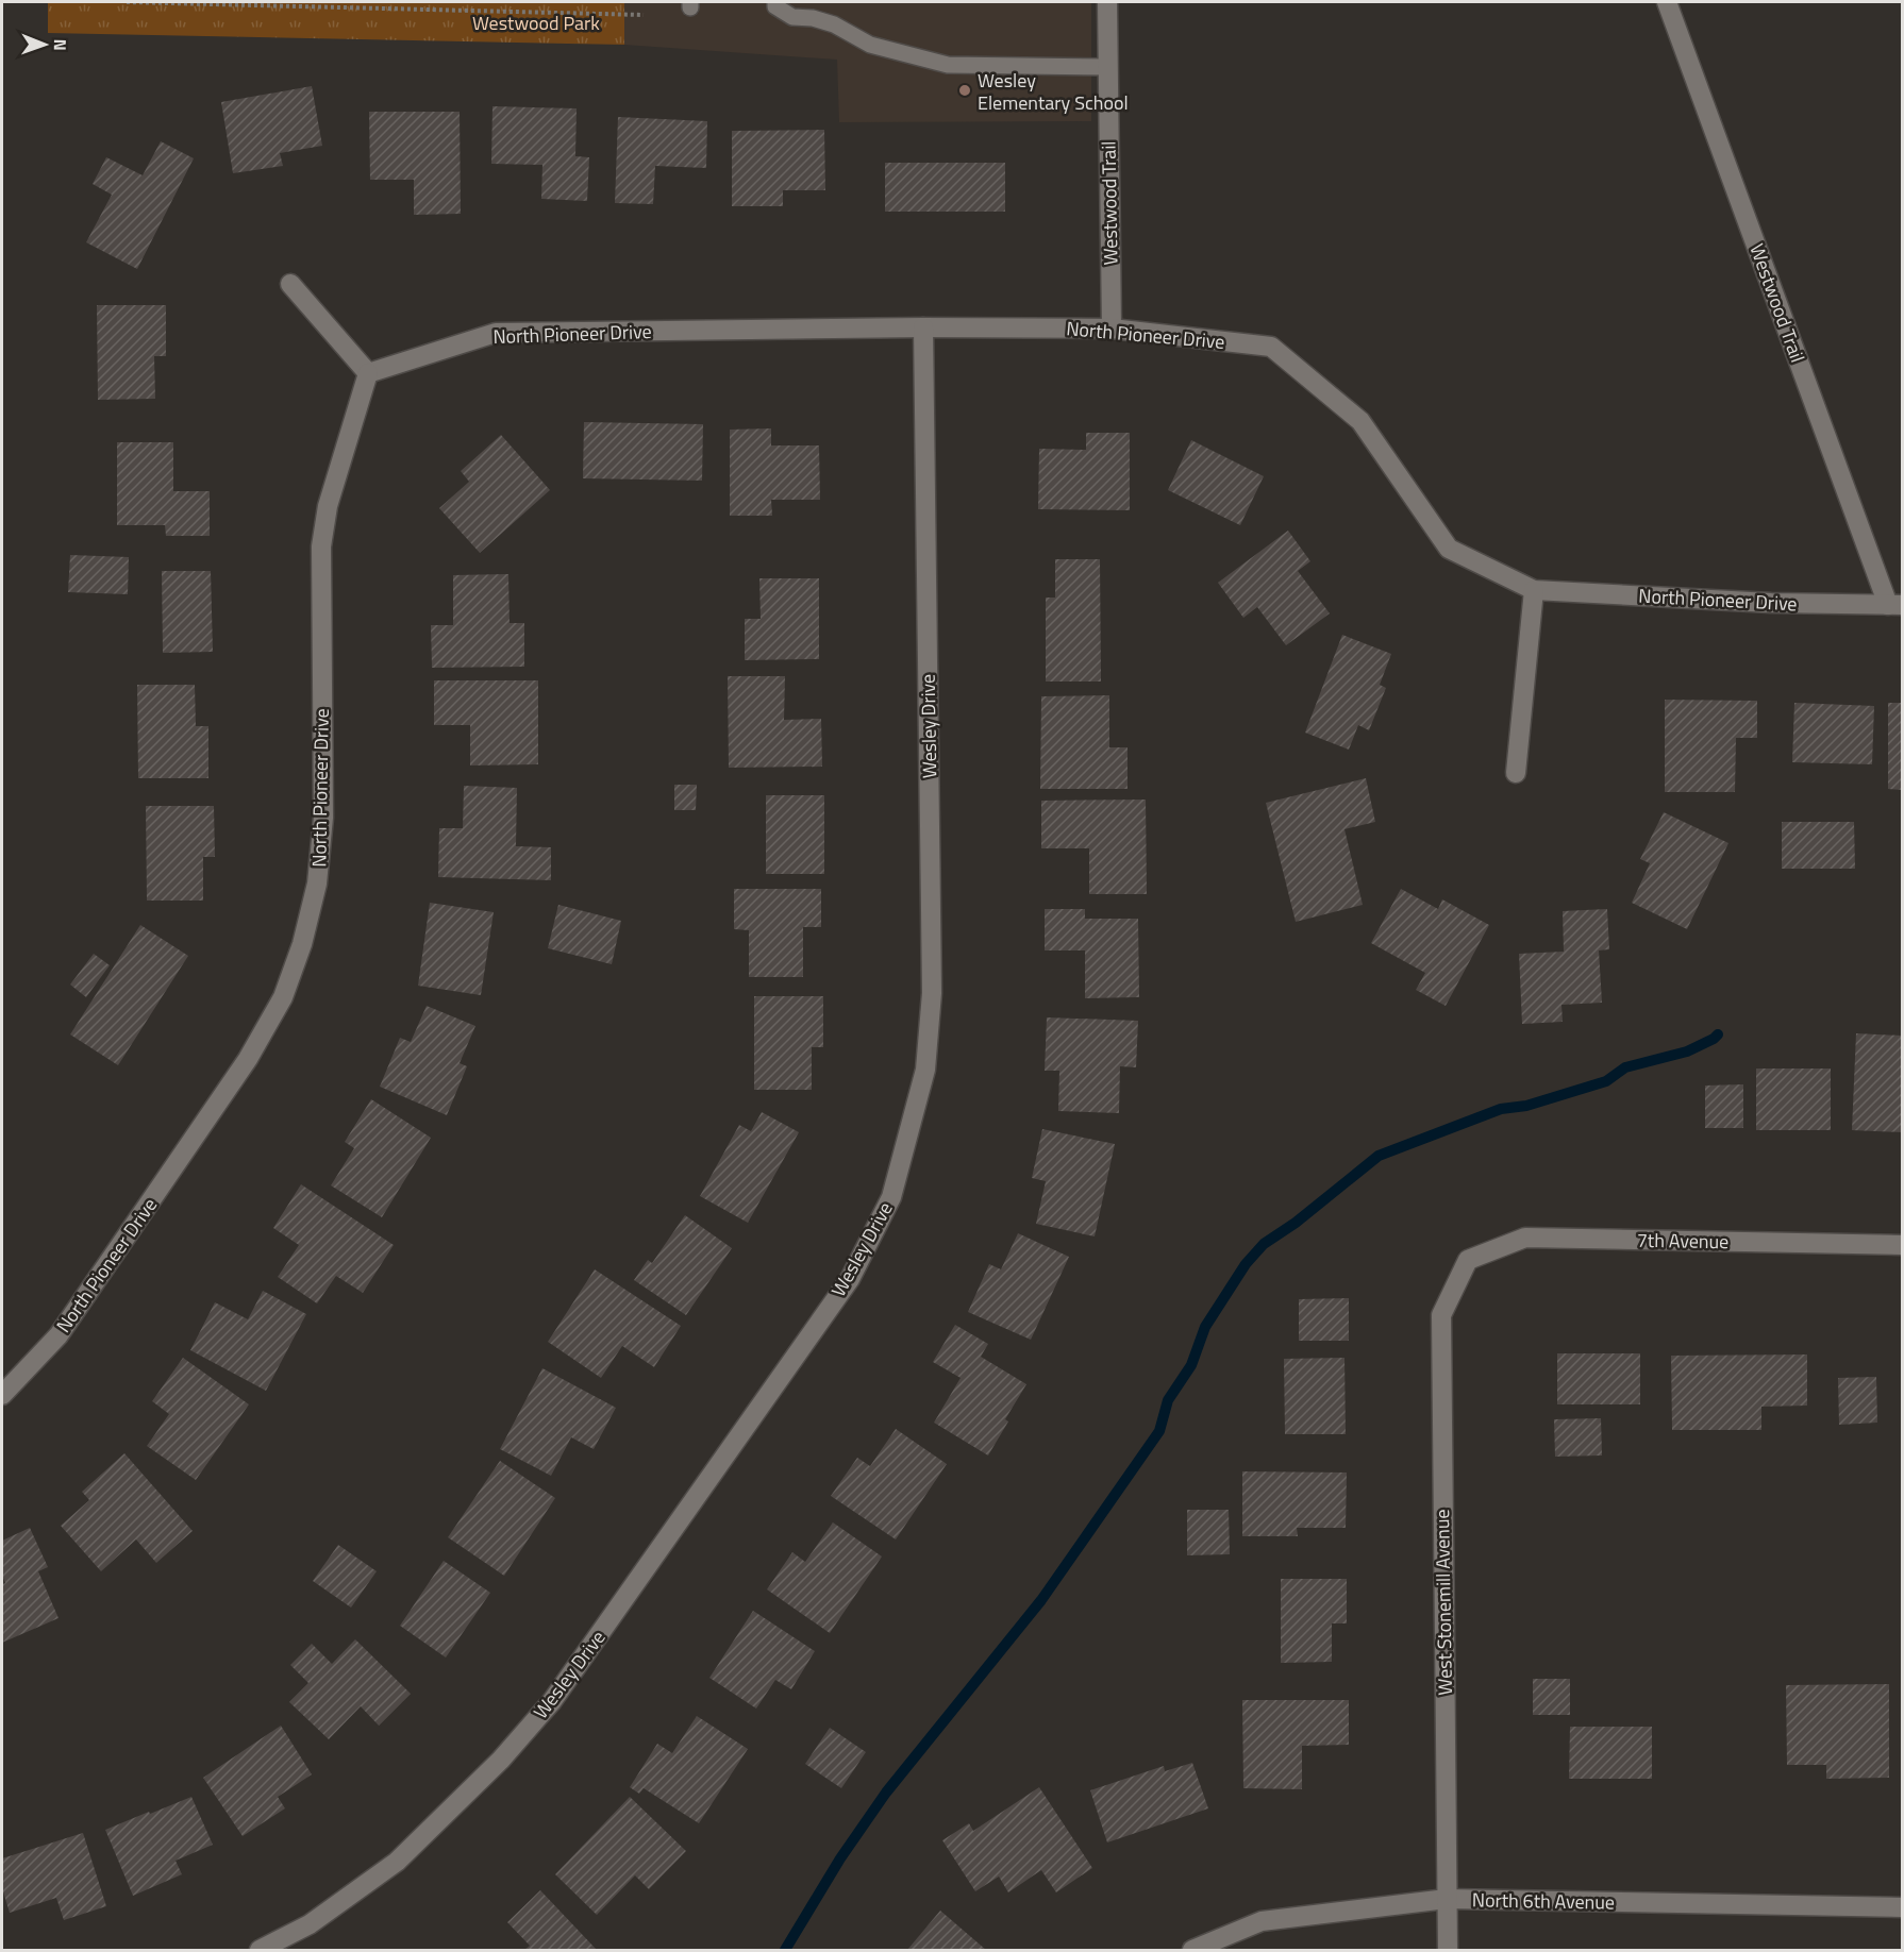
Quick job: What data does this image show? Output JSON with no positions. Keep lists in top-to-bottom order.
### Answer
{
  "streets": {
    "street": [
      "Westwood Trail",
      "North Pioneer Drive",
      "Wesley Drive",
      "7th Avenue",
      "West Stonemill Avenue",
      "North 6th Avenue"
    ]
  },
  "crossings": [
    ["Westwood Trail", "North Pioneer Drive"],
    ["North Pioneer Drive", "Wesley Drive"],
    ["7th Avenue", "West Stonemill Avenue"],
    ["West Stonemill Avenue", "North 6th Avenue"]
  ],
  "parks": ["Westwood Park"],
  "places": ["Wesley Elementary School"],
  "north": "right"
}
